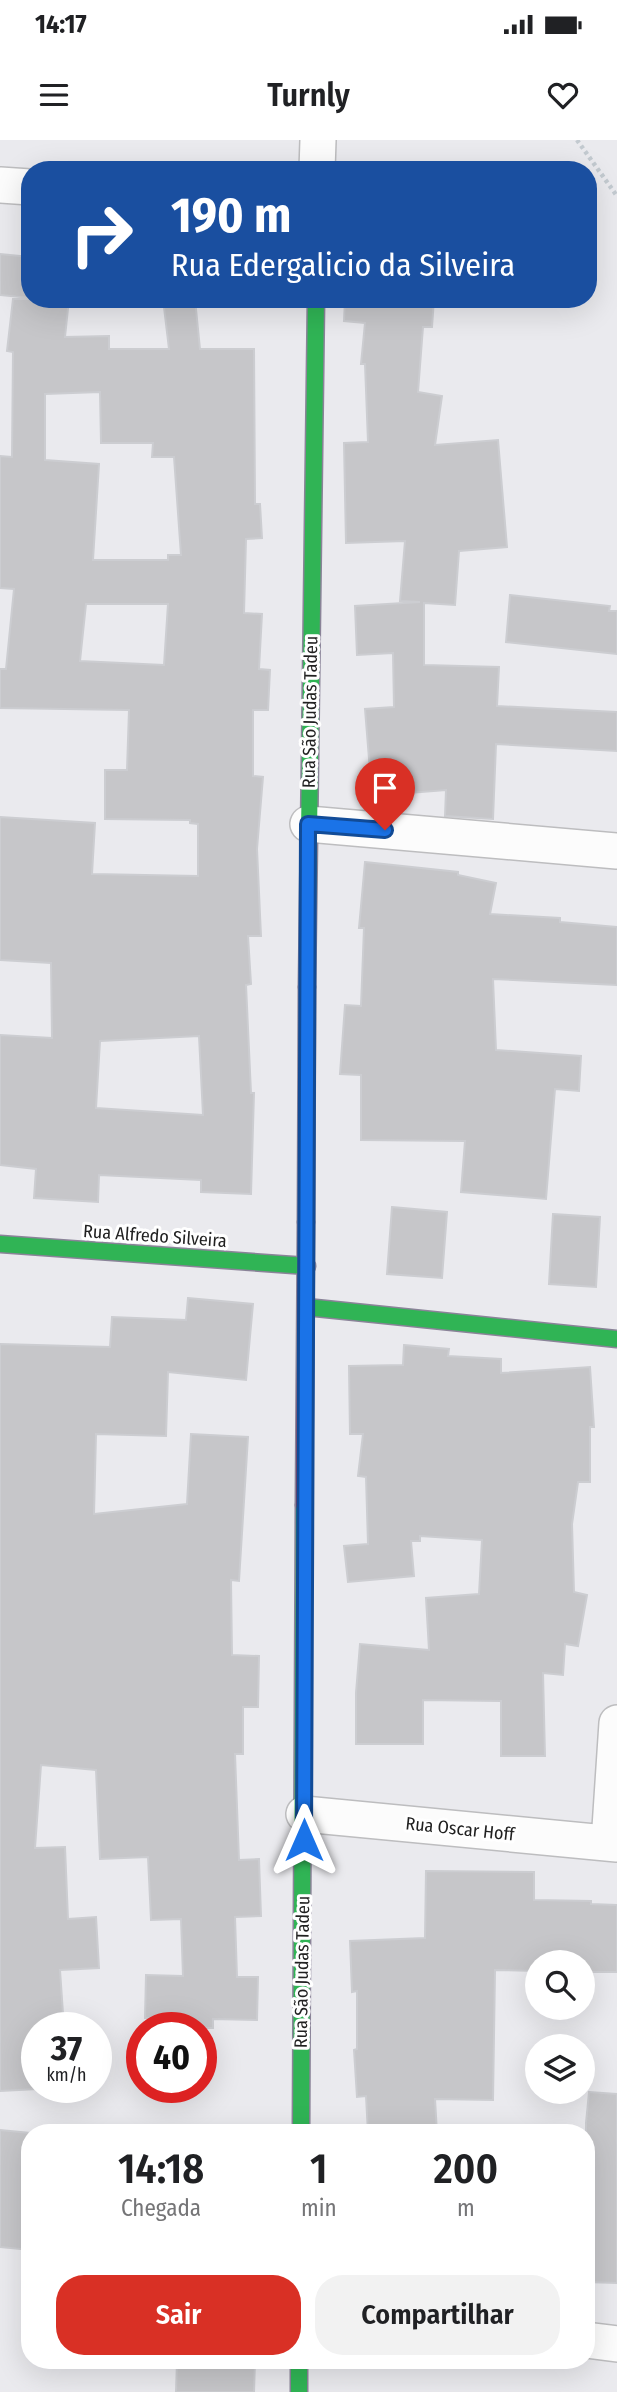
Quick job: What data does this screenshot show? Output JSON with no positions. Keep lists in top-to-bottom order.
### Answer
{
  "streets": {
    "street": ["Rua São Judas Tadeu", "Rua Alfredo Silveira", "Rua Oscar Hoff"]
  },
  "crossings": [
    ["Rua São Judas Tadeu", "Rua Alfredo Silveira"],
    ["Rua São Judas Tadeu", "Rua Oscar Hoff"]
  ],
  "page": {
    "status": "14:17",
    "header": "Turnly",
    "turn": ["190 m", "Rua Edergalicio da Silveira"],
    "speed": "37 km/h",
    "limit": "40",
    "eta": [
      "14:18",
      "Chegada",
      "1",
      "min",
      "200",
      "m"
    ],
    "buttons": ["Sair", "Compartilhar"]
  }
}
